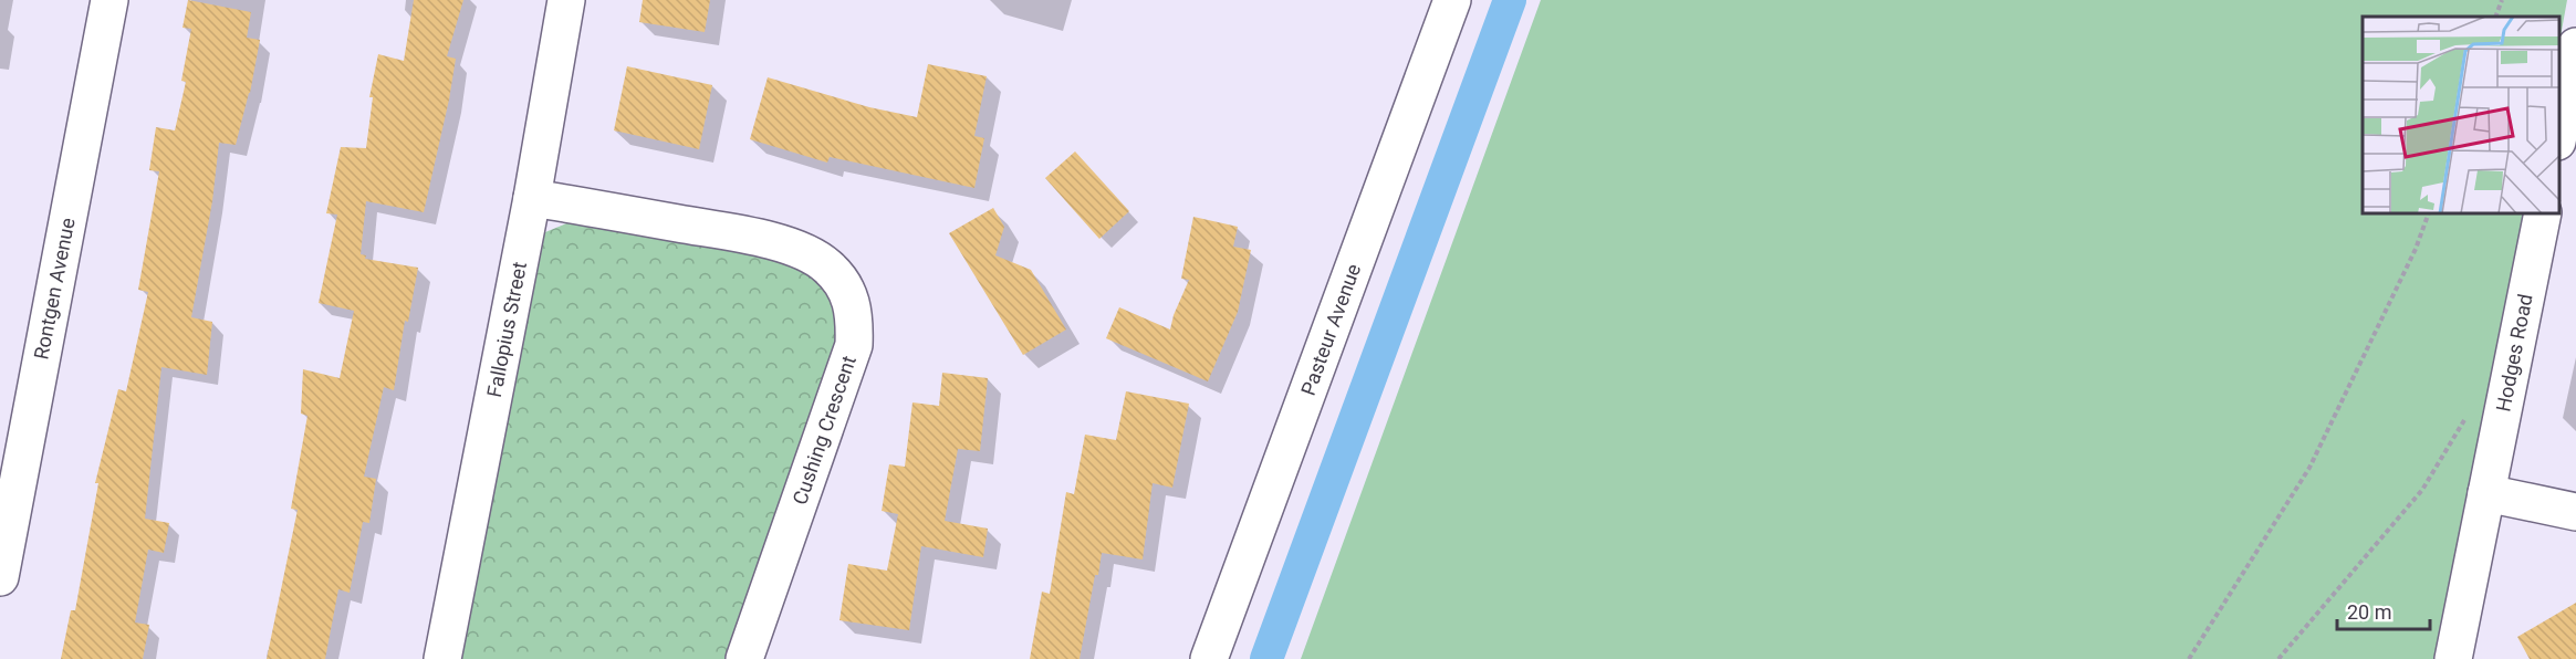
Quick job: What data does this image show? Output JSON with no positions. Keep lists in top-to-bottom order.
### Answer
{
  "streets": {
    "street": [
      "Rontgen Avenue",
      "Fallopius Street",
      "Pasteur Avenue",
      "Hodges Road",
      "Cushing Crescent"
    ]
  },
  "crossings": [
    ["Fallopius Street", "Cushing Crescent"]
  ],
  "scale_bar": "20 m"
}
